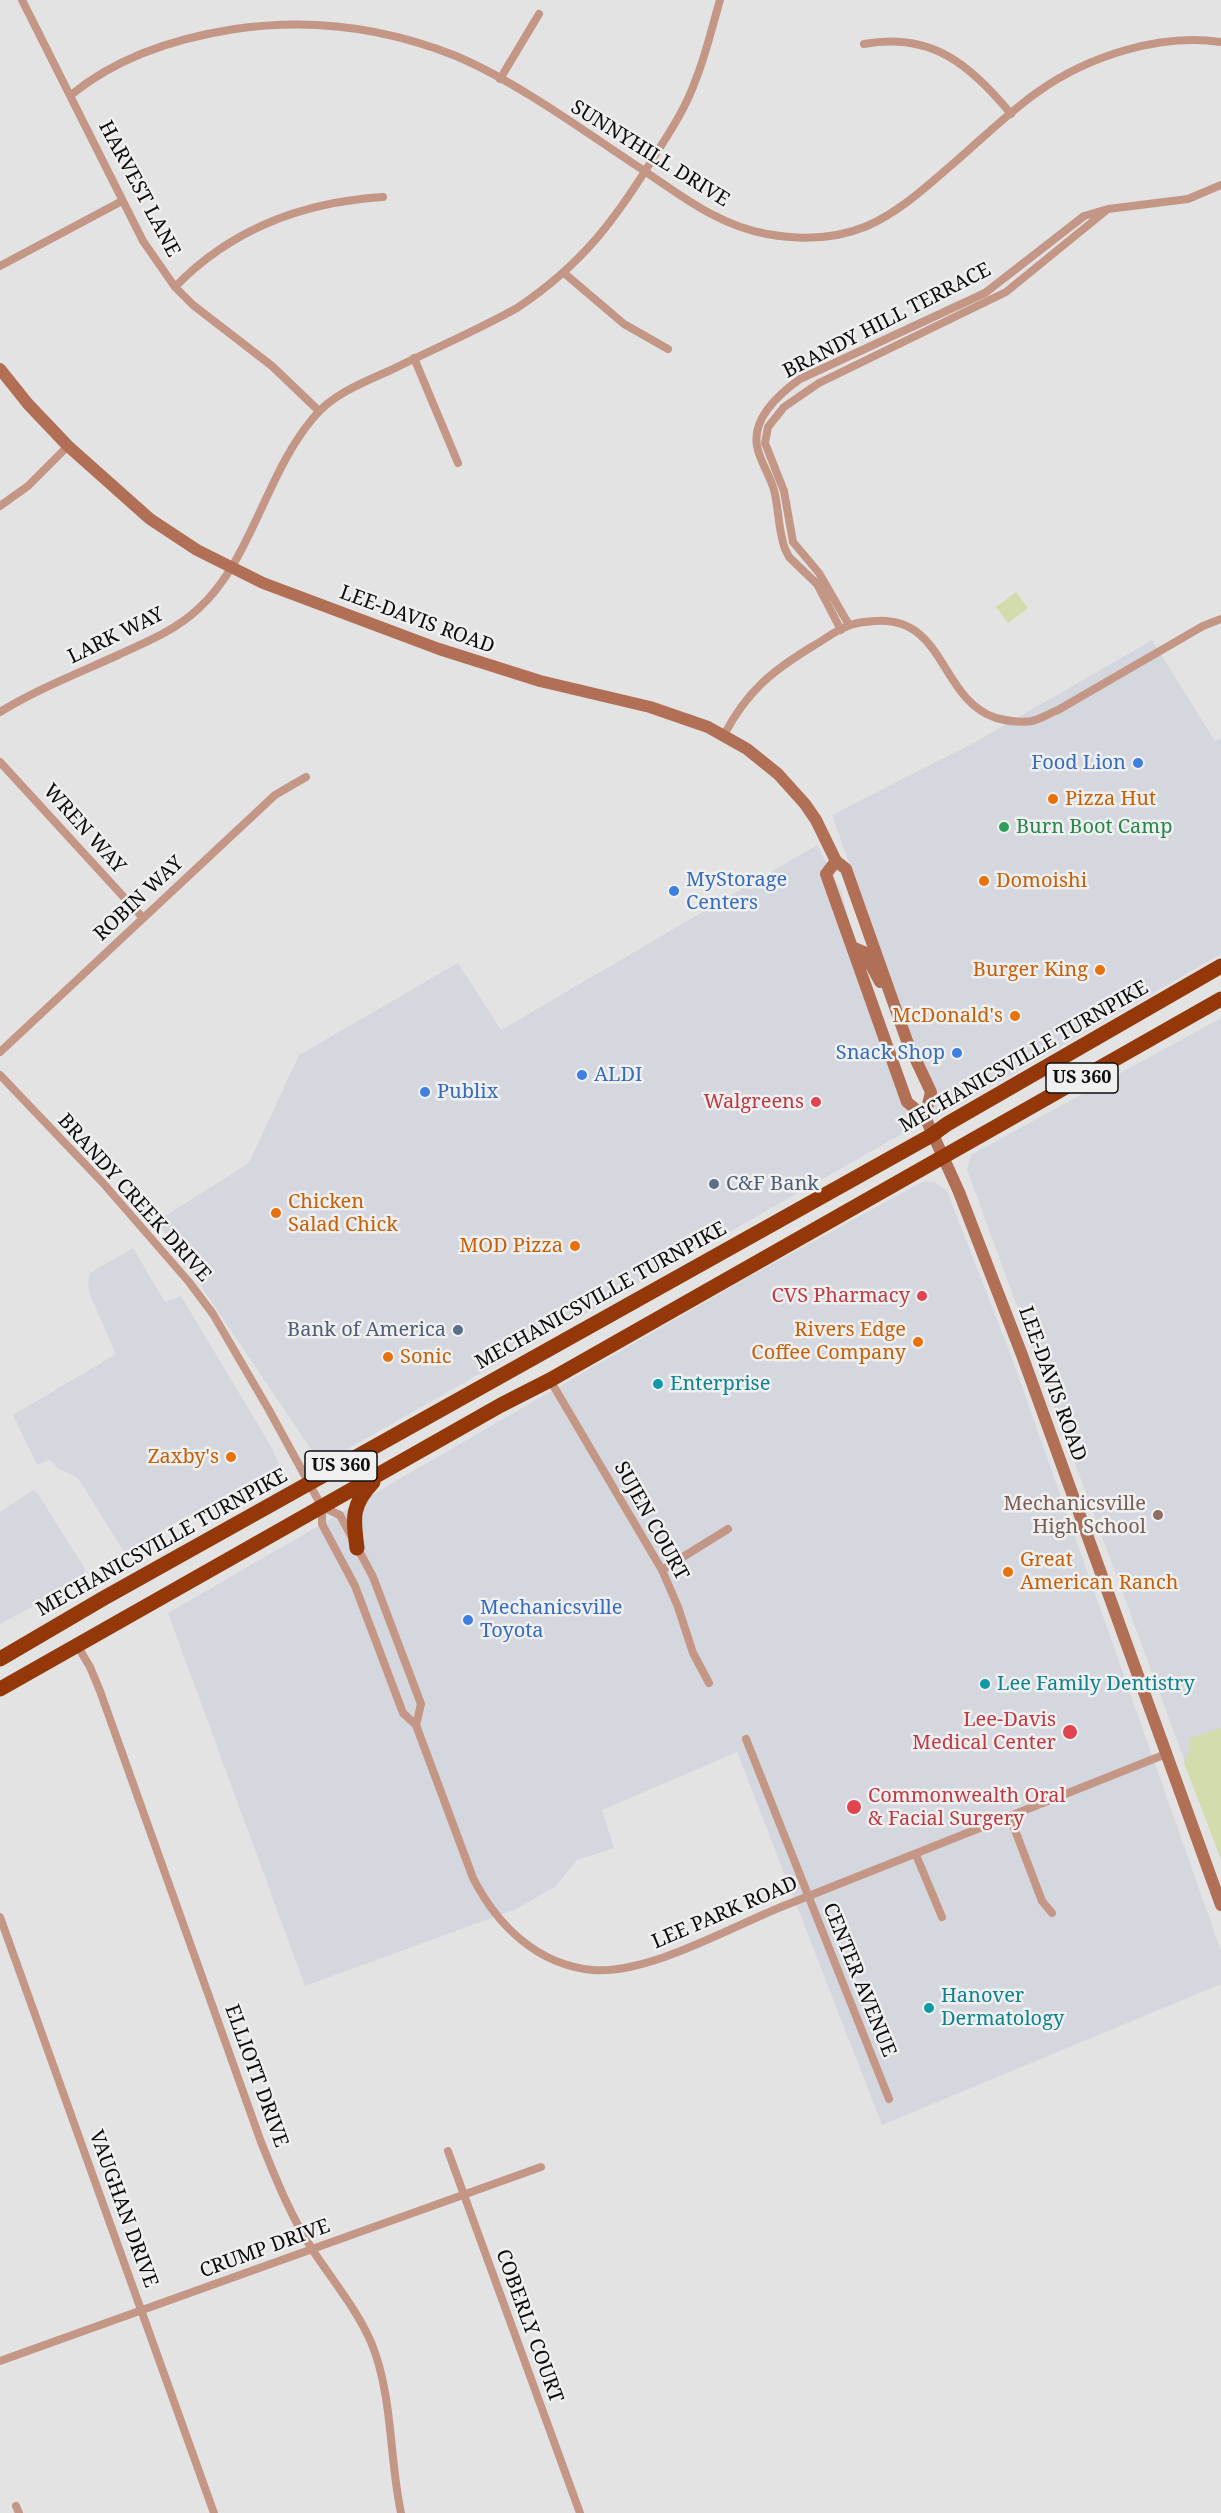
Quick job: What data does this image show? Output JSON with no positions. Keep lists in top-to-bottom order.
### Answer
{
  "streets": {
    "highway": ["MECHANICSVILLE TURNPIKE", "US 360"],
    "main road": ["LEE-DAVIS ROAD"],
    "street": [
      "SUNNYHILL DRIVE",
      "HARVEST LANE",
      "BRANDY HILL TERRACE",
      "LARK WAY",
      "WREN WAY",
      "ROBIN WAY",
      "BRANDY CREEK DRIVE",
      "SUJEN COURT",
      "LEE PARK ROAD",
      "CENTER AVENUE",
      "ELLIOTT DRIVE",
      "VAUGHAN DRIVE",
      "CRUMP DRIVE",
      "COBERLY COURT"
    ]
  },
  "crossings": [
    ["SUNNYHILL DRIVE", "HARVEST LANE"],
    ["SUNNYHILL DRIVE", "LARK WAY"],
    ["HARVEST LANE", "LARK WAY"],
    ["LEE-DAVIS ROAD", "LARK WAY"],
    ["LEE-DAVIS ROAD", "MECHANICSVILLE TURNPIKE"],
    ["LEE-DAVIS ROAD", "US 360"],
    ["LEE-DAVIS ROAD", "LEE PARK ROAD"],
    ["WREN WAY", "ROBIN WAY"],
    ["MECHANICSVILLE TURNPIKE", "BRANDY CREEK DRIVE"],
    ["US 360", "BRANDY CREEK DRIVE"],
    ["US 360", "SUJEN COURT"],
    ["US 360", "LEE PARK ROAD"],
    ["US 360", "ELLIOTT DRIVE"],
    ["BRANDY CREEK DRIVE", "LEE PARK ROAD"],
    ["LEE PARK ROAD", "CENTER AVENUE"],
    ["ELLIOTT DRIVE", "CRUMP DRIVE"],
    ["VAUGHAN DRIVE", "CRUMP DRIVE"],
    ["CRUMP DRIVE", "COBERLY COURT"]
  ],
  "places": [
    "Food Lion",
    "Pizza Hut",
    "Burn Boot Camp",
    "Domoishi",
    "MyStorage Centers",
    "Burger King",
    "McDonald's",
    "Snack Shop",
    "ALDI",
    "Publix",
    "Walgreens",
    "C&F Bank",
    "Chicken Salad Chick",
    "MOD Pizza",
    "CVS Pharmacy",
    "Bank of America",
    "Rivers Edge Coffee Company",
    "Sonic",
    "Enterprise",
    "Zaxby's",
    "Mechanicsville High School",
    "Great American Ranch",
    "Mechanicsville Toyota",
    "Lee Family Dentistry",
    "Lee-Davis Medical Center",
    "Commonwealth Oral & Facial Surgery",
    "Hanover Dermatology"
  ]
}
